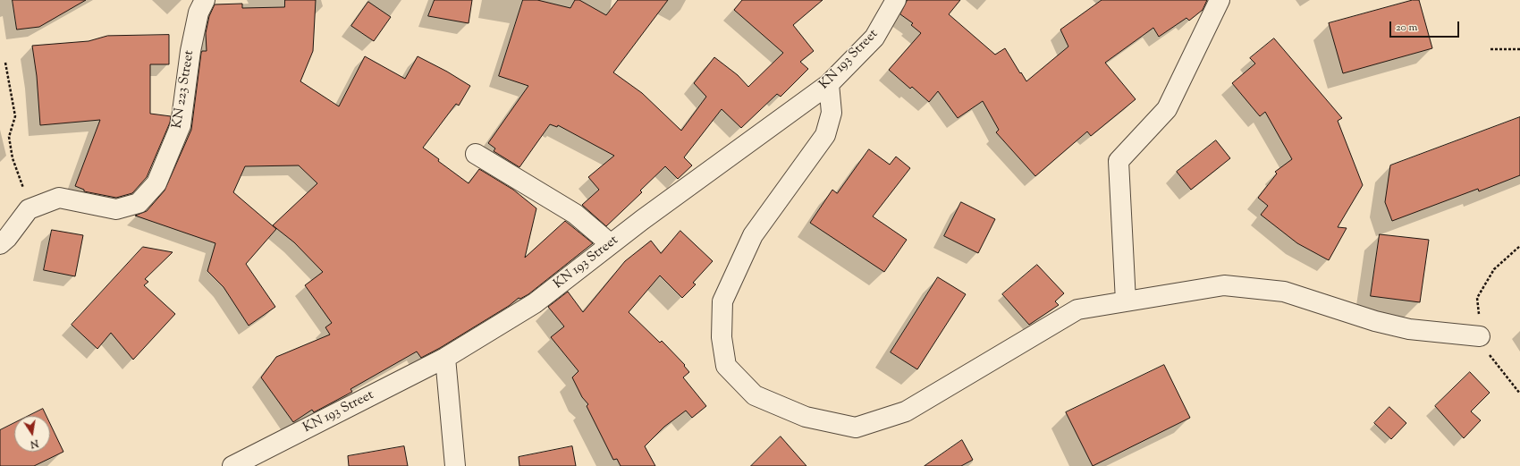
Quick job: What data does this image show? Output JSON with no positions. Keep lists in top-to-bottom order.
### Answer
{
  "streets": {
    "street": ["KN 193 Street", "KN 223 Street"]
  },
  "scale_bar": "20 m",
  "north": "bottom"
}
